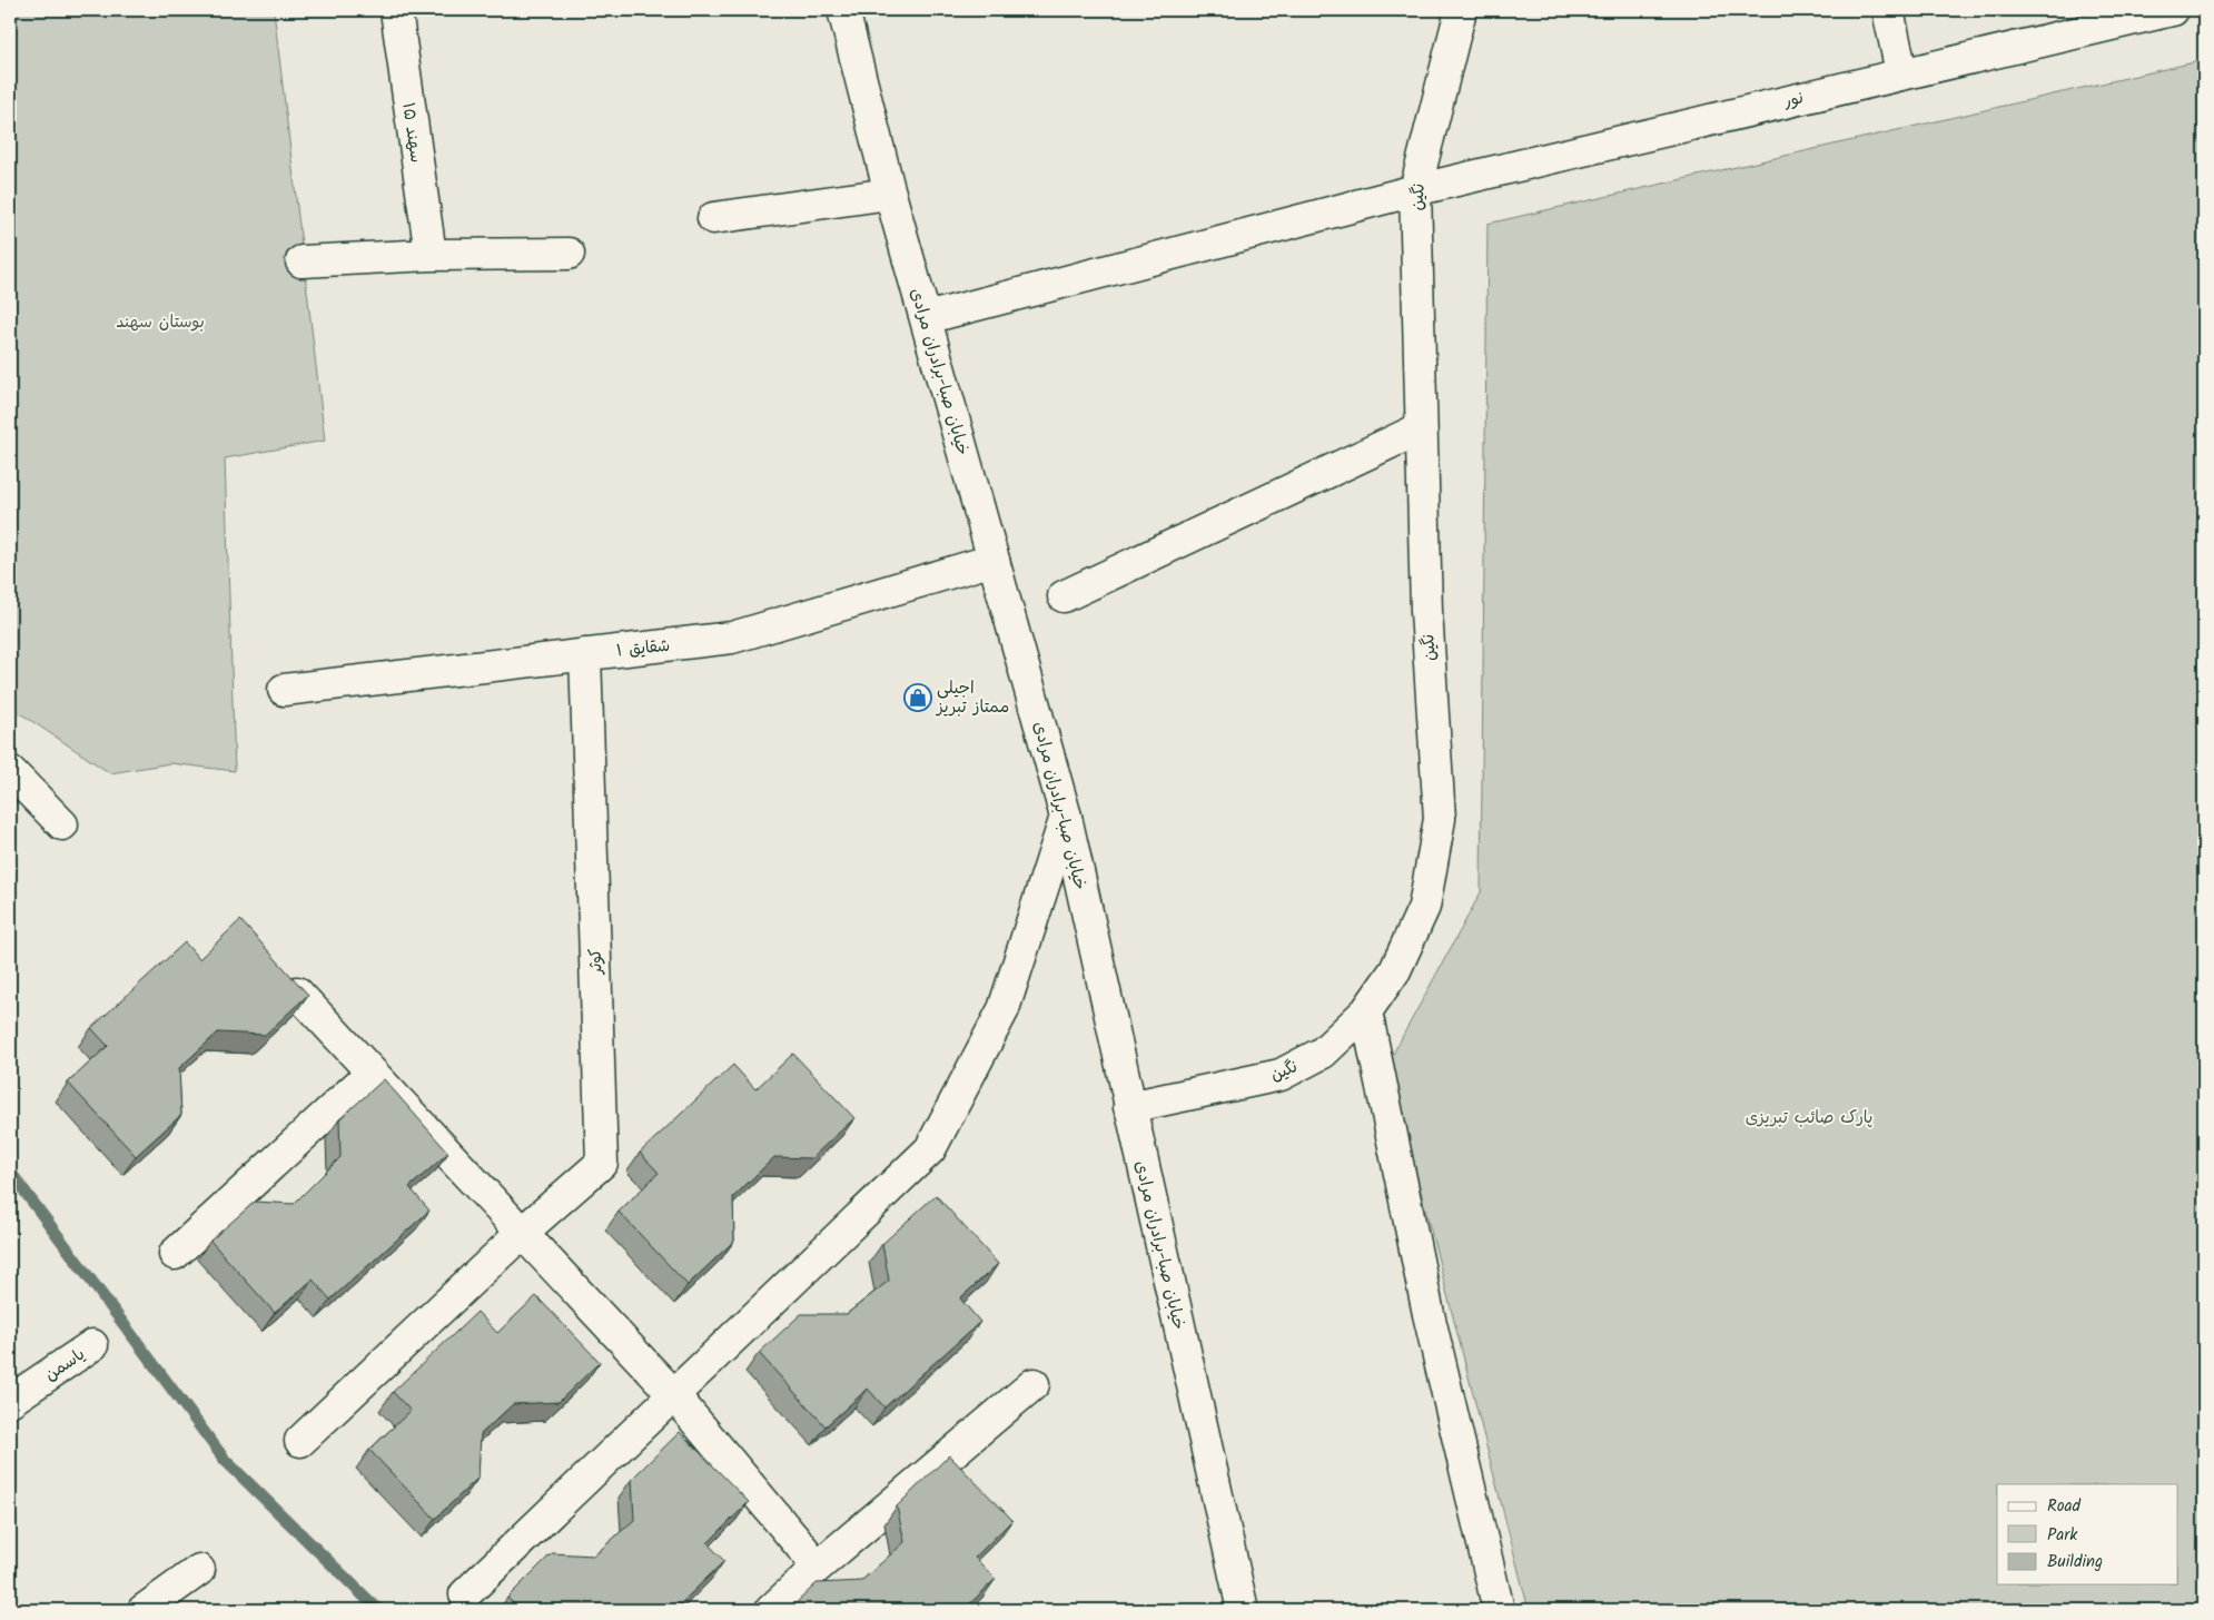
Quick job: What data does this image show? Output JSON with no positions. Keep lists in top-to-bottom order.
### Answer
{
  "streets": {
    "street": [
      "نور",
      "سهند ۱۵",
      "نگین",
      "خیابان صبا-برادران مرادی",
      "شقایق ۱",
      "کوثر",
      "یاسمن"
    ]
  },
  "crossings": [
    ["نور", "نگین"],
    ["نور", "خیابان صبا-برادران مرادی"],
    ["نگین", "خیابان صبا-برادران مرادی"],
    ["خیابان صبا-برادران مرادی", "شقایق ۱"],
    ["شقایق ۱", "کوثر"]
  ],
  "parks": ["بوستان سهند", "پارک صائب تبریزی"],
  "places": {
    "shop": ["اجیلی ممتاز تبریز"]
  },
  "legend": ["Road", "Park", "Building"]
}
